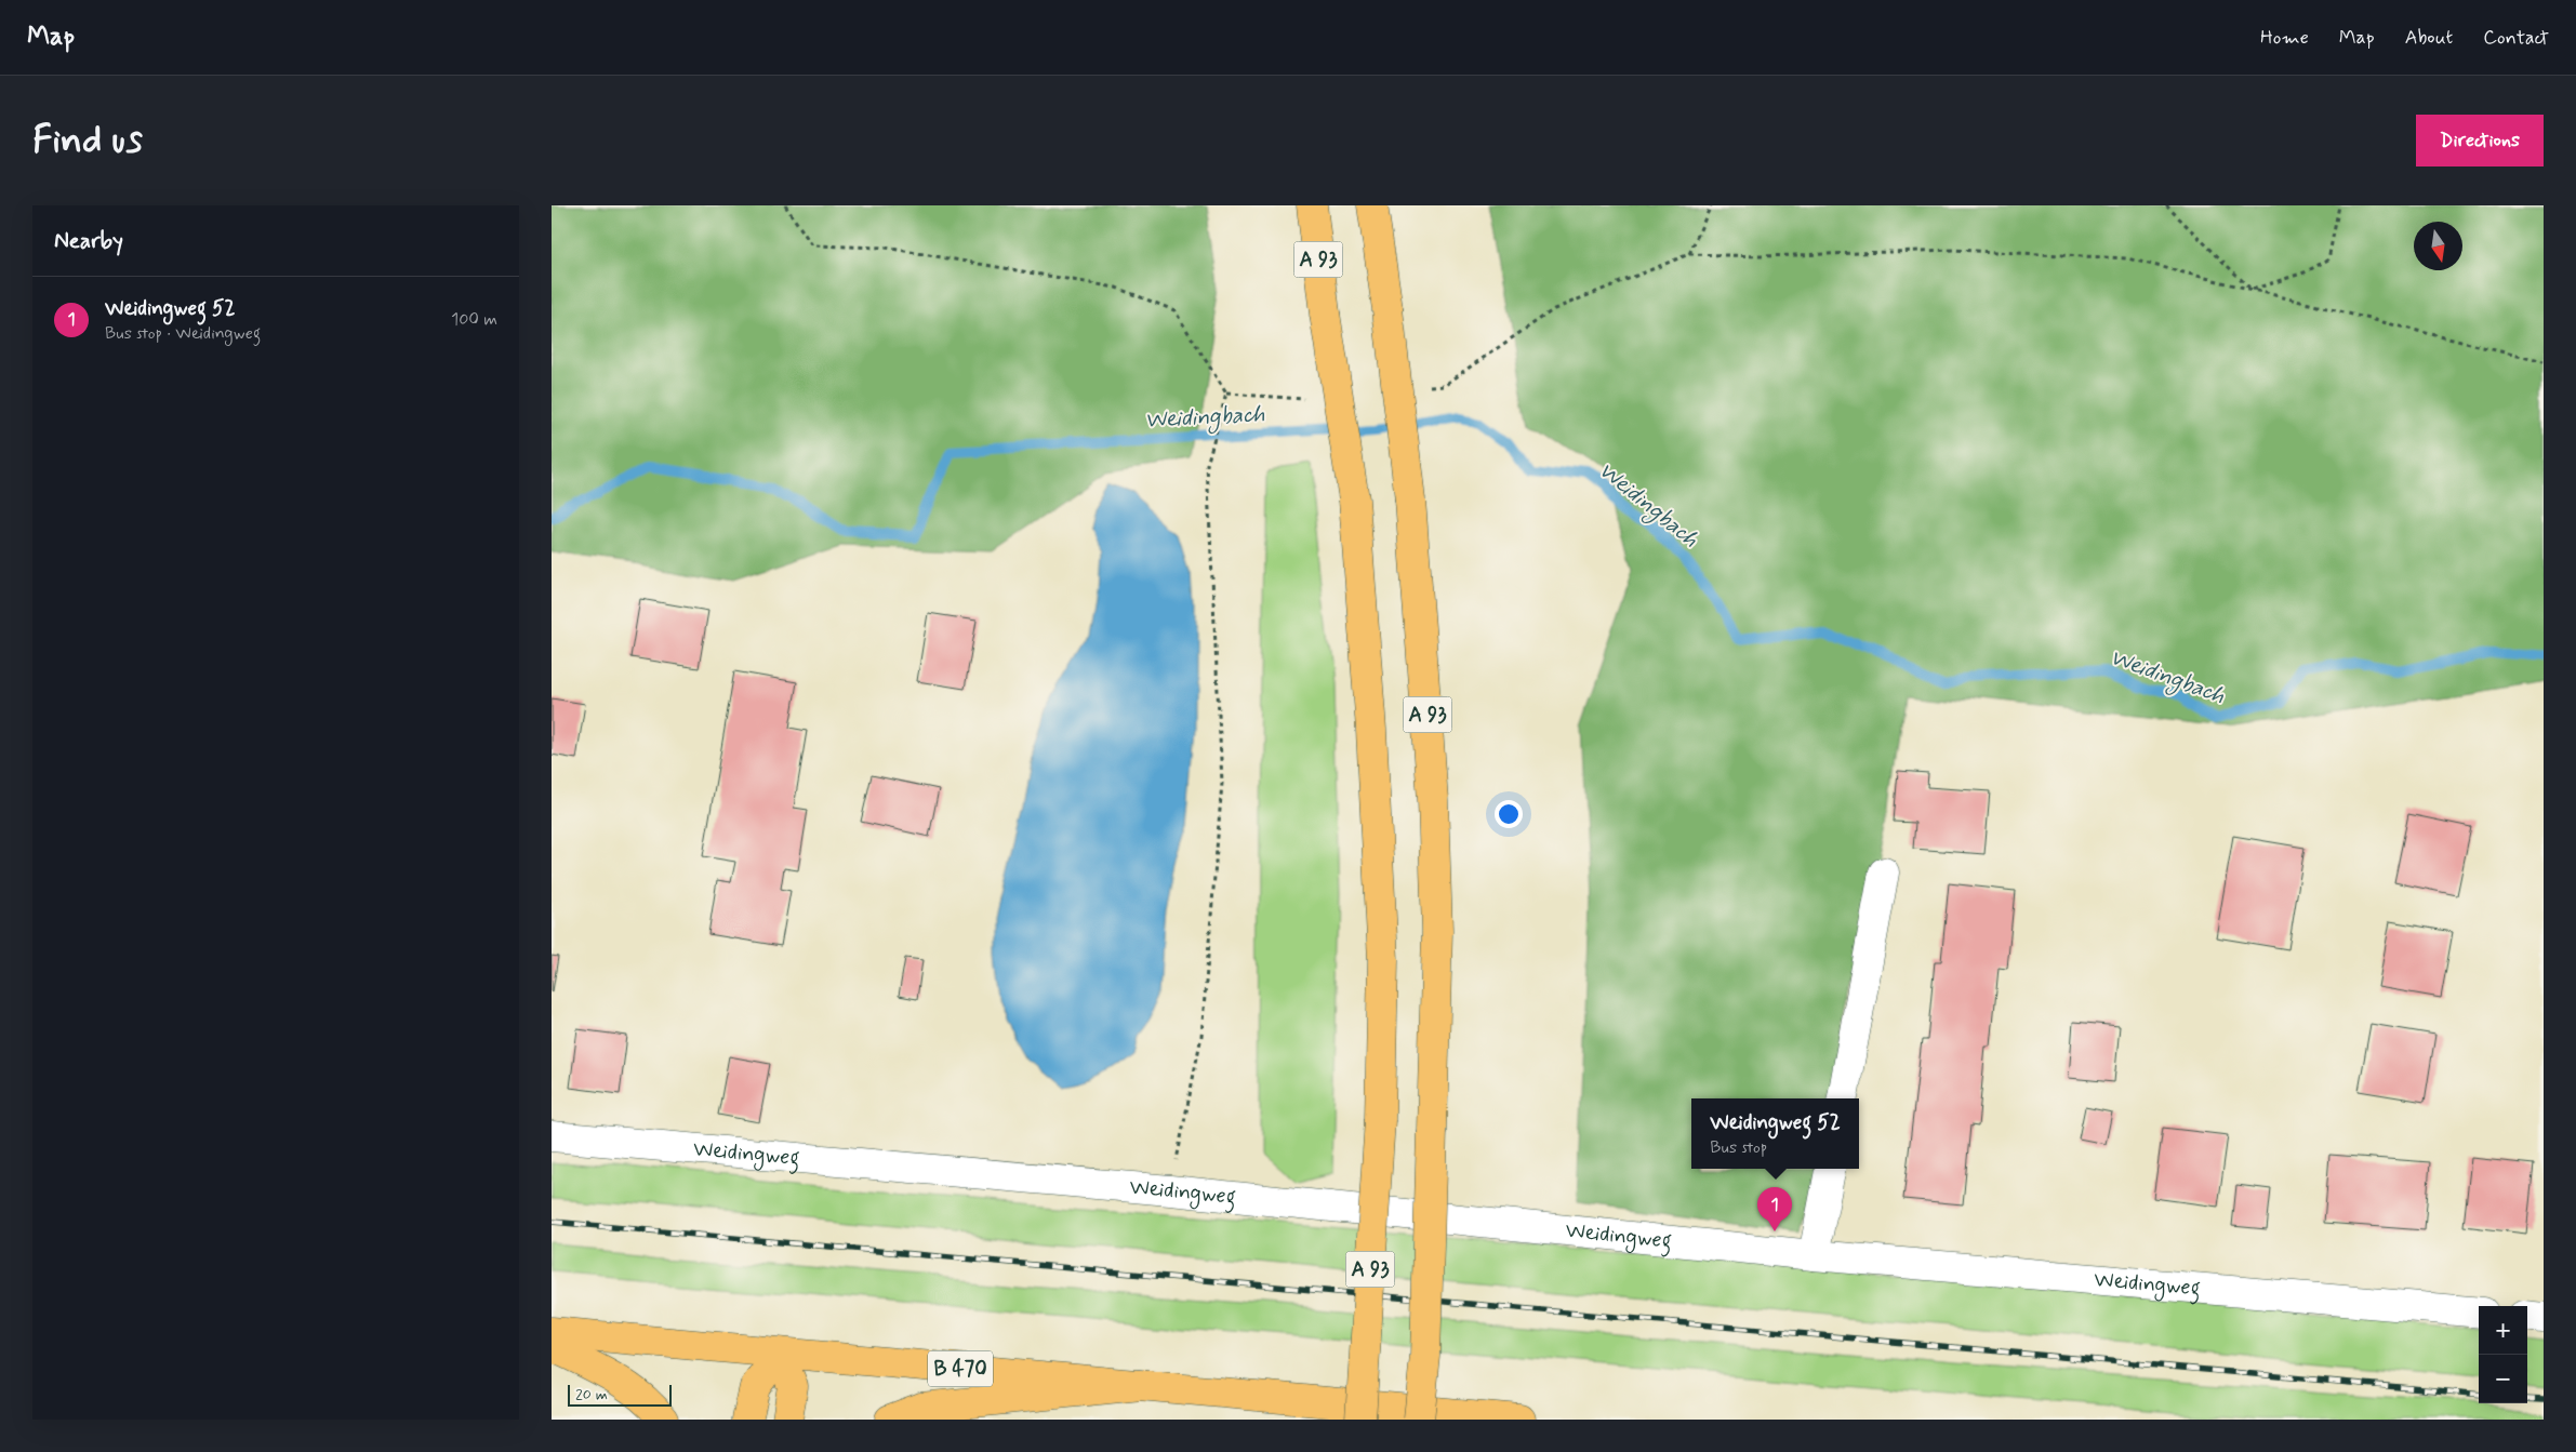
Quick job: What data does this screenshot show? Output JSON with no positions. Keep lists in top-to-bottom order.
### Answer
{
  "streets": {
    "main road": ["A 93", "B 470"],
    "street": ["Weidingweg"]
  },
  "water": ["Weidingbach"],
  "scale_bar": "20 m",
  "north": "bottom",
  "page": {
    "header": "Map",
    "nav": [
      "Home",
      "Map",
      "About",
      "Contact"
    ],
    "buttons": "Directions",
    "title": "Find us",
    "heading": "Nearby",
    "list": [
      {
        "mark": "1",
        "name": "Weidingweg 52",
        "note": "Bus stop · Weidingweg",
        "value": "100 m"
      }
    ],
    "popup": ["Weidingweg 52", "Bus stop"],
    "pins": "1",
    "map_buttons": ["+", "−"],
    "scale": "20 m"
  }
}
